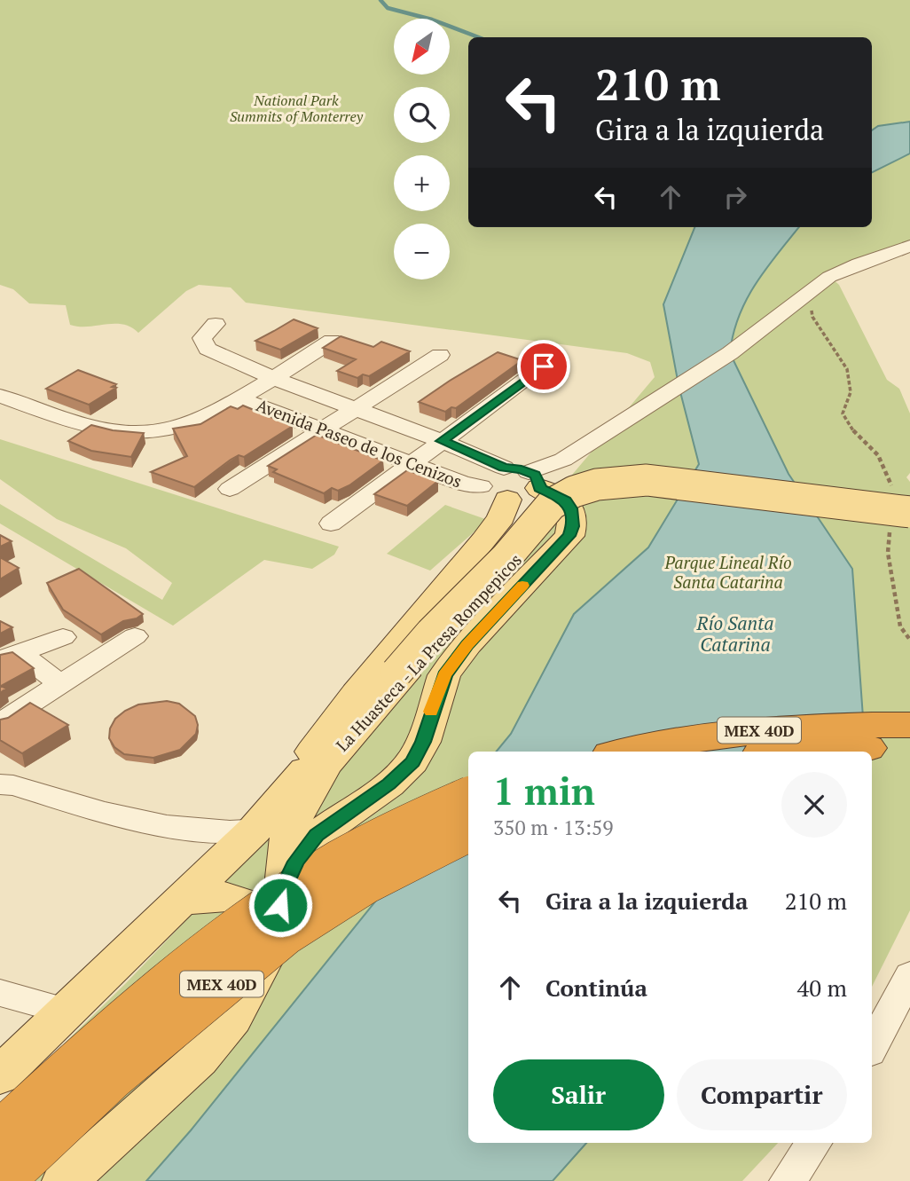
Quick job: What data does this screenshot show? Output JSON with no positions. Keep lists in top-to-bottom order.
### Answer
{
  "streets": {
    "highway": ["MEX 40D"],
    "main road": ["La Huasteca - La Presa Rompepicos"],
    "street": ["Avenida Paseo de los Cenizos"]
  },
  "water": ["Río Santa Catarina"],
  "parks": ["National Park Summits of Monterrey", "Parque Lineal Río Santa Catarina"],
  "north": "bottom left",
  "page": {
    "map_buttons": ["+", "−"],
    "turn": ["210 m", "Gira a la izquierda"],
    "heading": ["1 min", "350 m · 13:59"],
    "list": [
      {
        "name": "Gira a la izquierda",
        "value": "210 m"
      },
      {
        "name": "Continúa",
        "value": "40 m"
      }
    ],
    "buttons": ["Salir", "Compartir"]
  }
}
